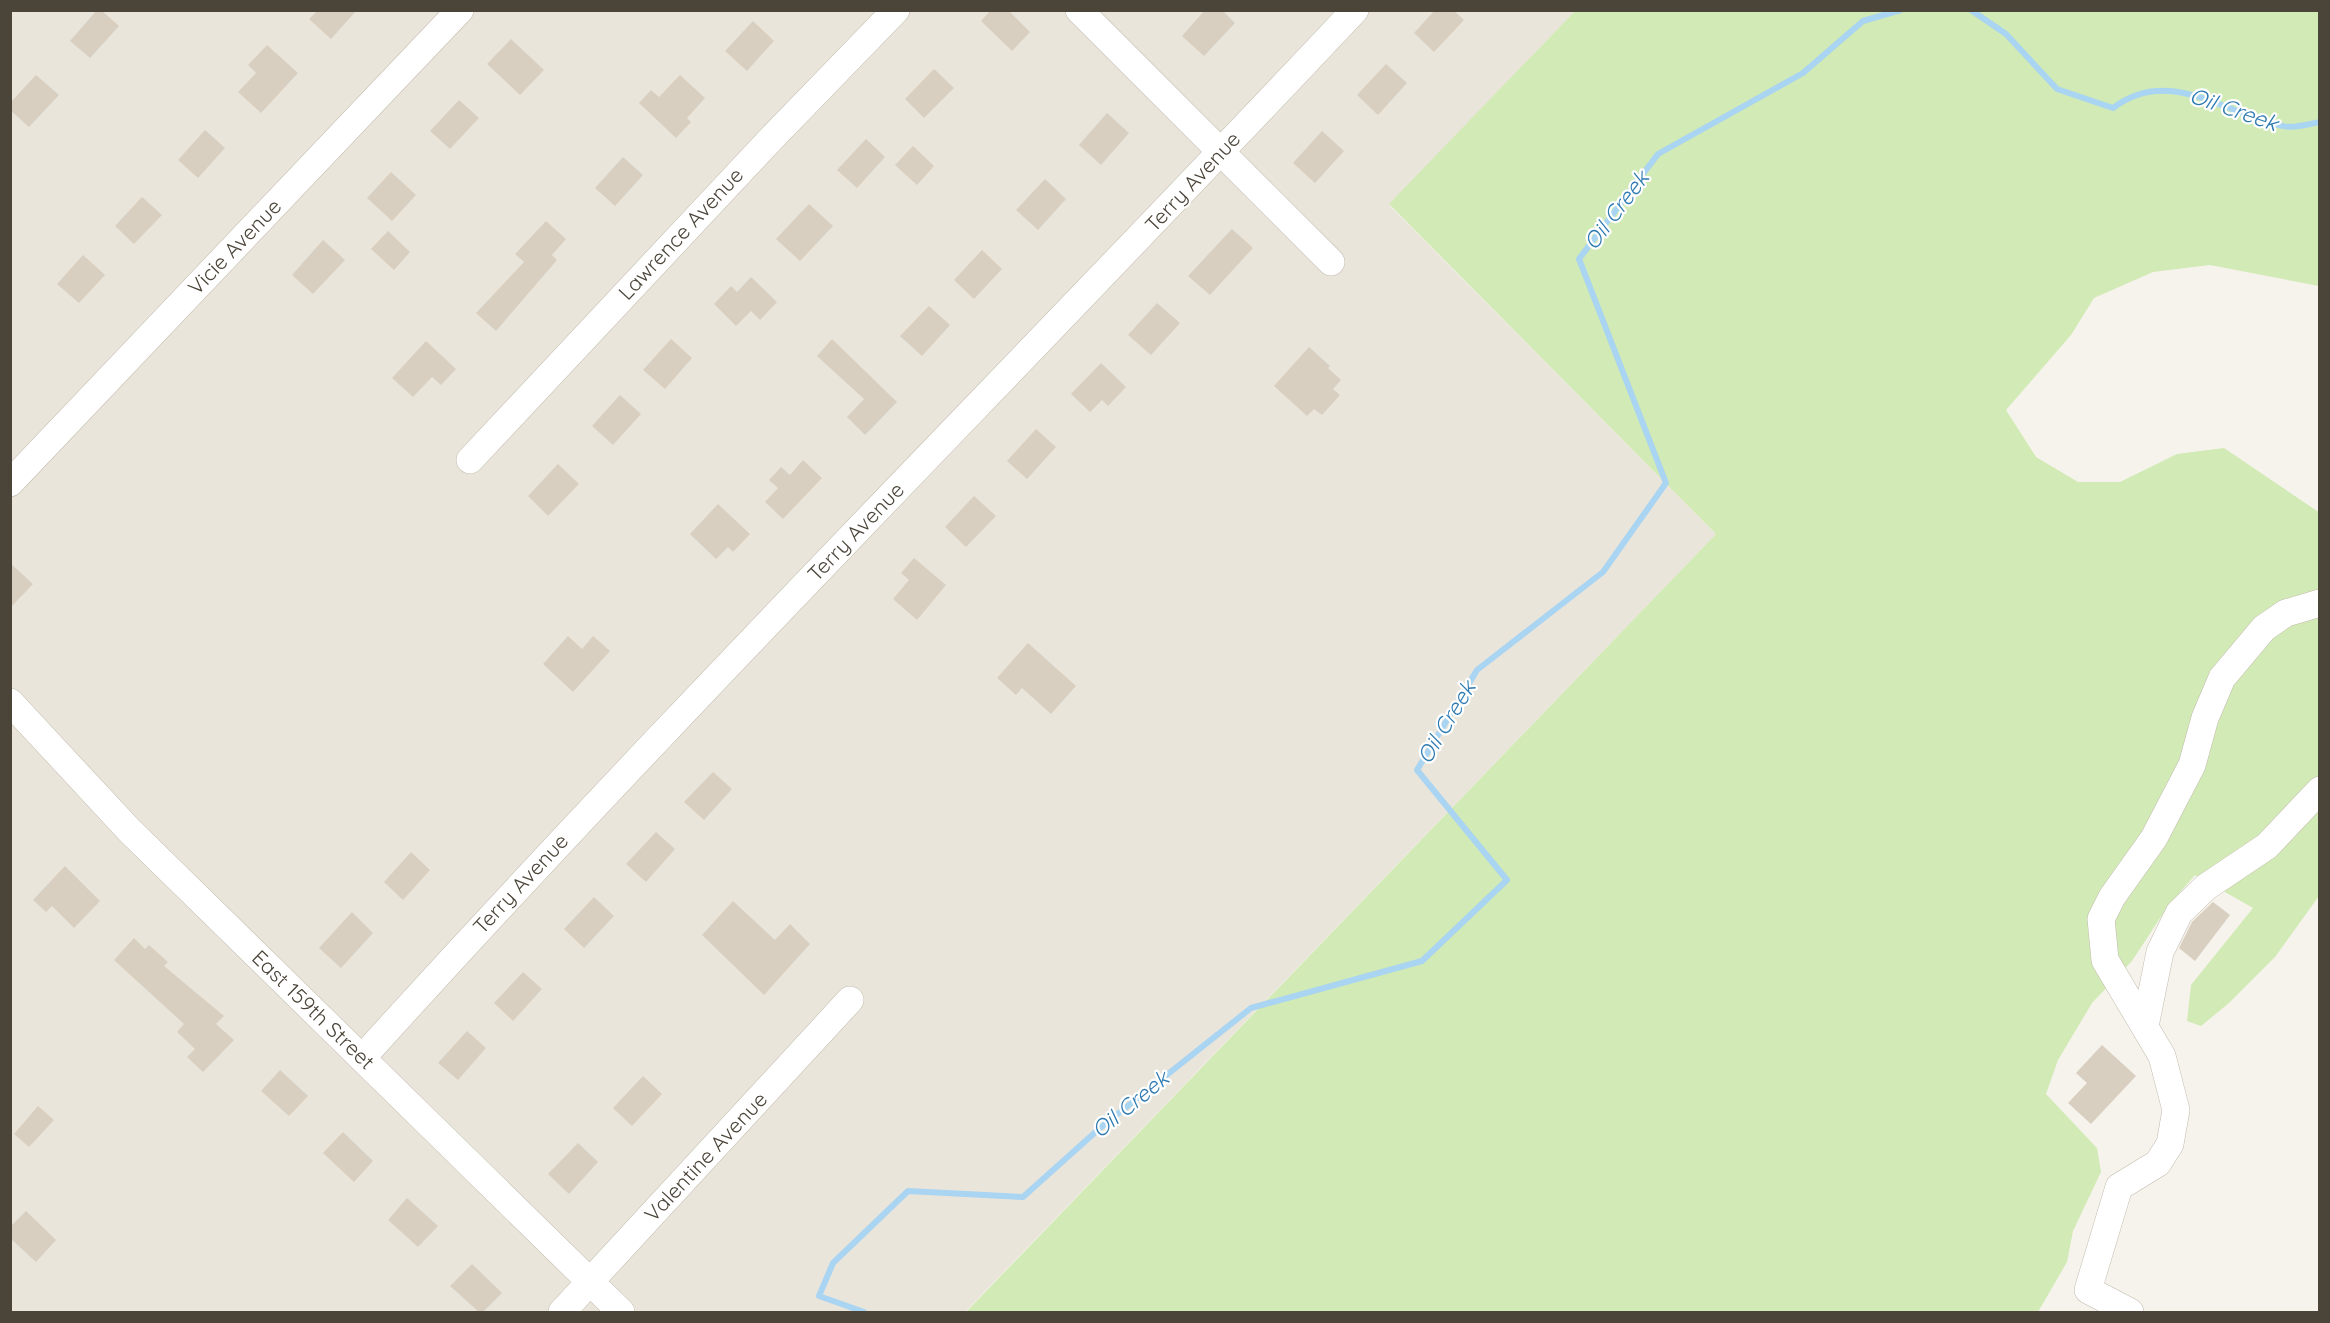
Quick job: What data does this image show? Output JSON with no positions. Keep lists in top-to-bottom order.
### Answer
{
  "streets": {
    "street": [
      "Terry Avenue",
      "Lawrence Avenue",
      "Vicie Avenue",
      "East 159th Street",
      "Valentine Avenue"
    ]
  },
  "crossings": [
    ["Terry Avenue", "East 159th Street"],
    ["East 159th Street", "Valentine Avenue"]
  ],
  "water": ["Oil Creek"]
}
